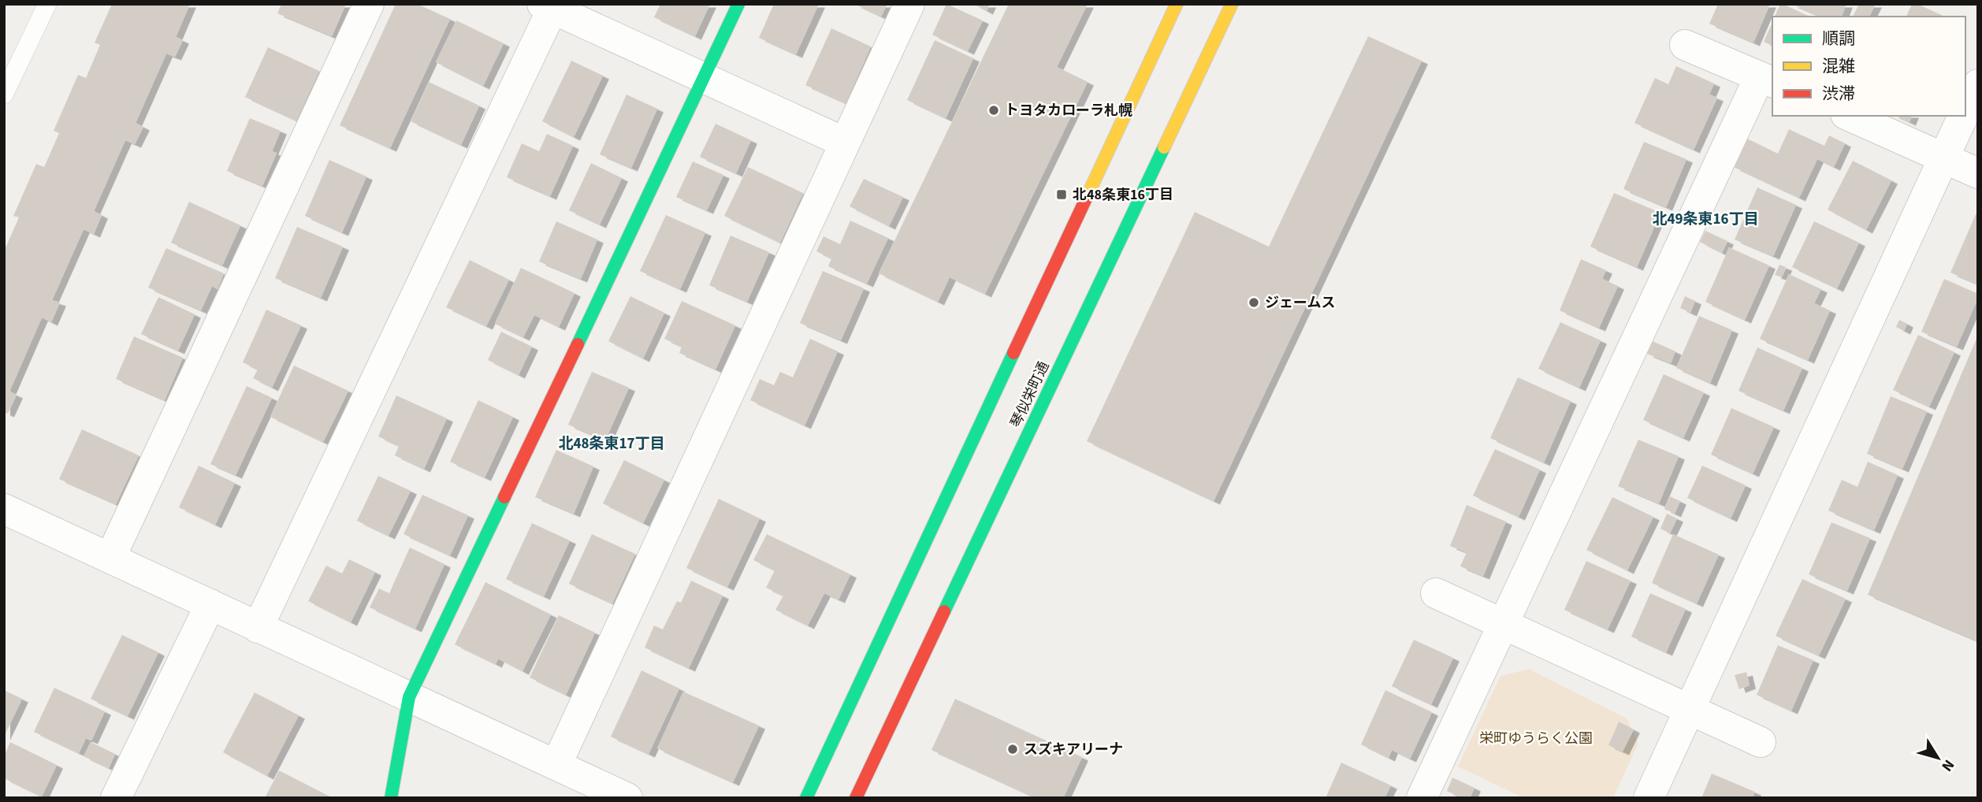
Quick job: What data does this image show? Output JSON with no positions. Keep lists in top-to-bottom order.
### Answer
{
  "streets": {
    "street": ["琴似栄町通"]
  },
  "districts": ["北49条東16丁目", "北48条東17丁目"],
  "parks": ["栄町ゆうらく公園"],
  "places": {
    "other": ["トヨタカローラ札幌", "ジェームス", "スズキアリーナ"],
    "transit": ["北48条東16丁目"]
  },
  "legend": ["順調", "混雑", "渋滞"],
  "north": "bottom right"
}
